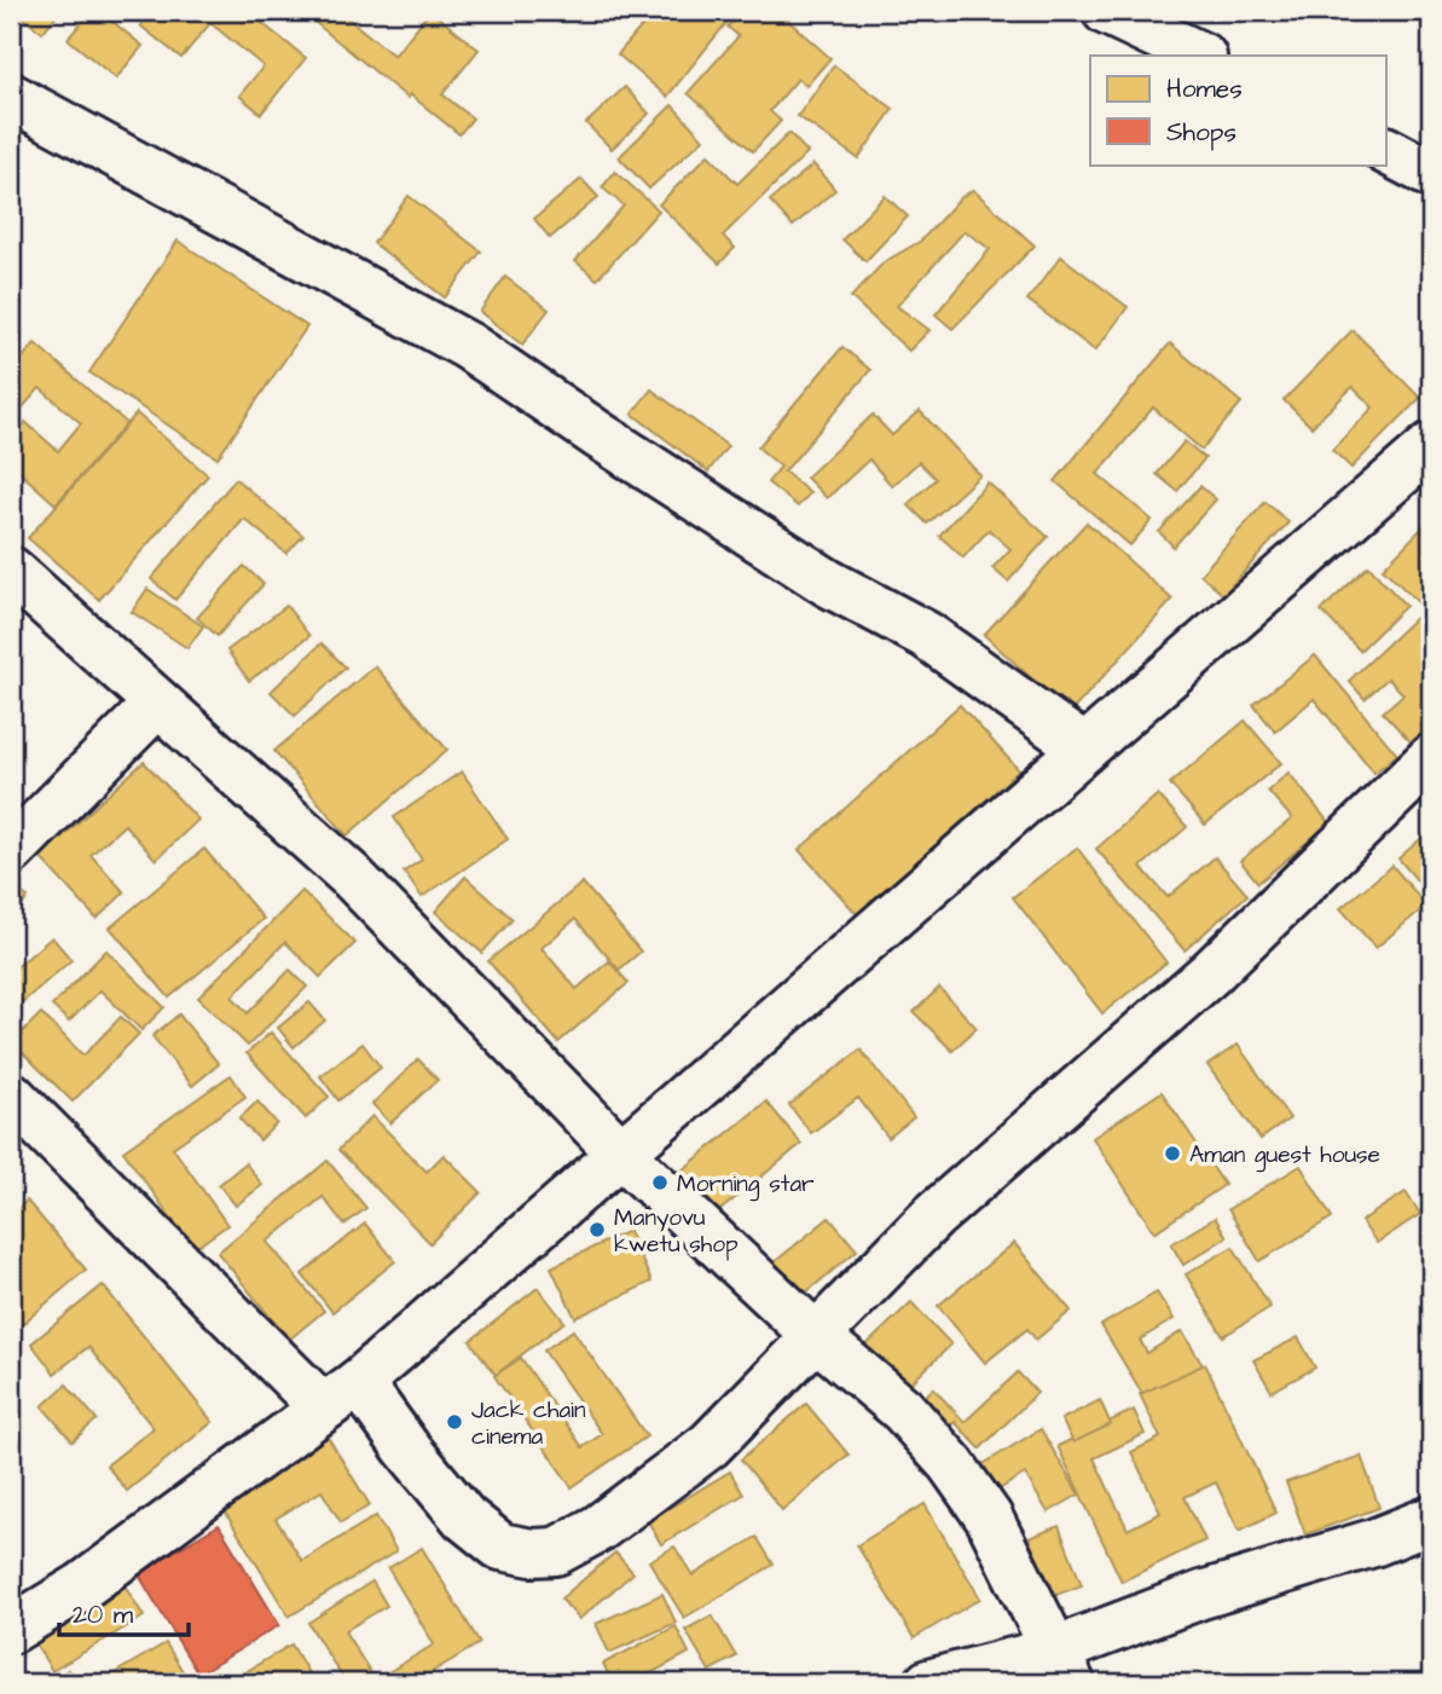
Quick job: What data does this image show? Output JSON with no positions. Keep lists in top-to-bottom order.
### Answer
{
  "places": [
    "Aman guest house",
    "Morning star",
    "Manyovu kwetu shop",
    "Jack chain cinema"
  ],
  "legend": ["Homes", "Shops"],
  "scale_bar": "20 m"
}
